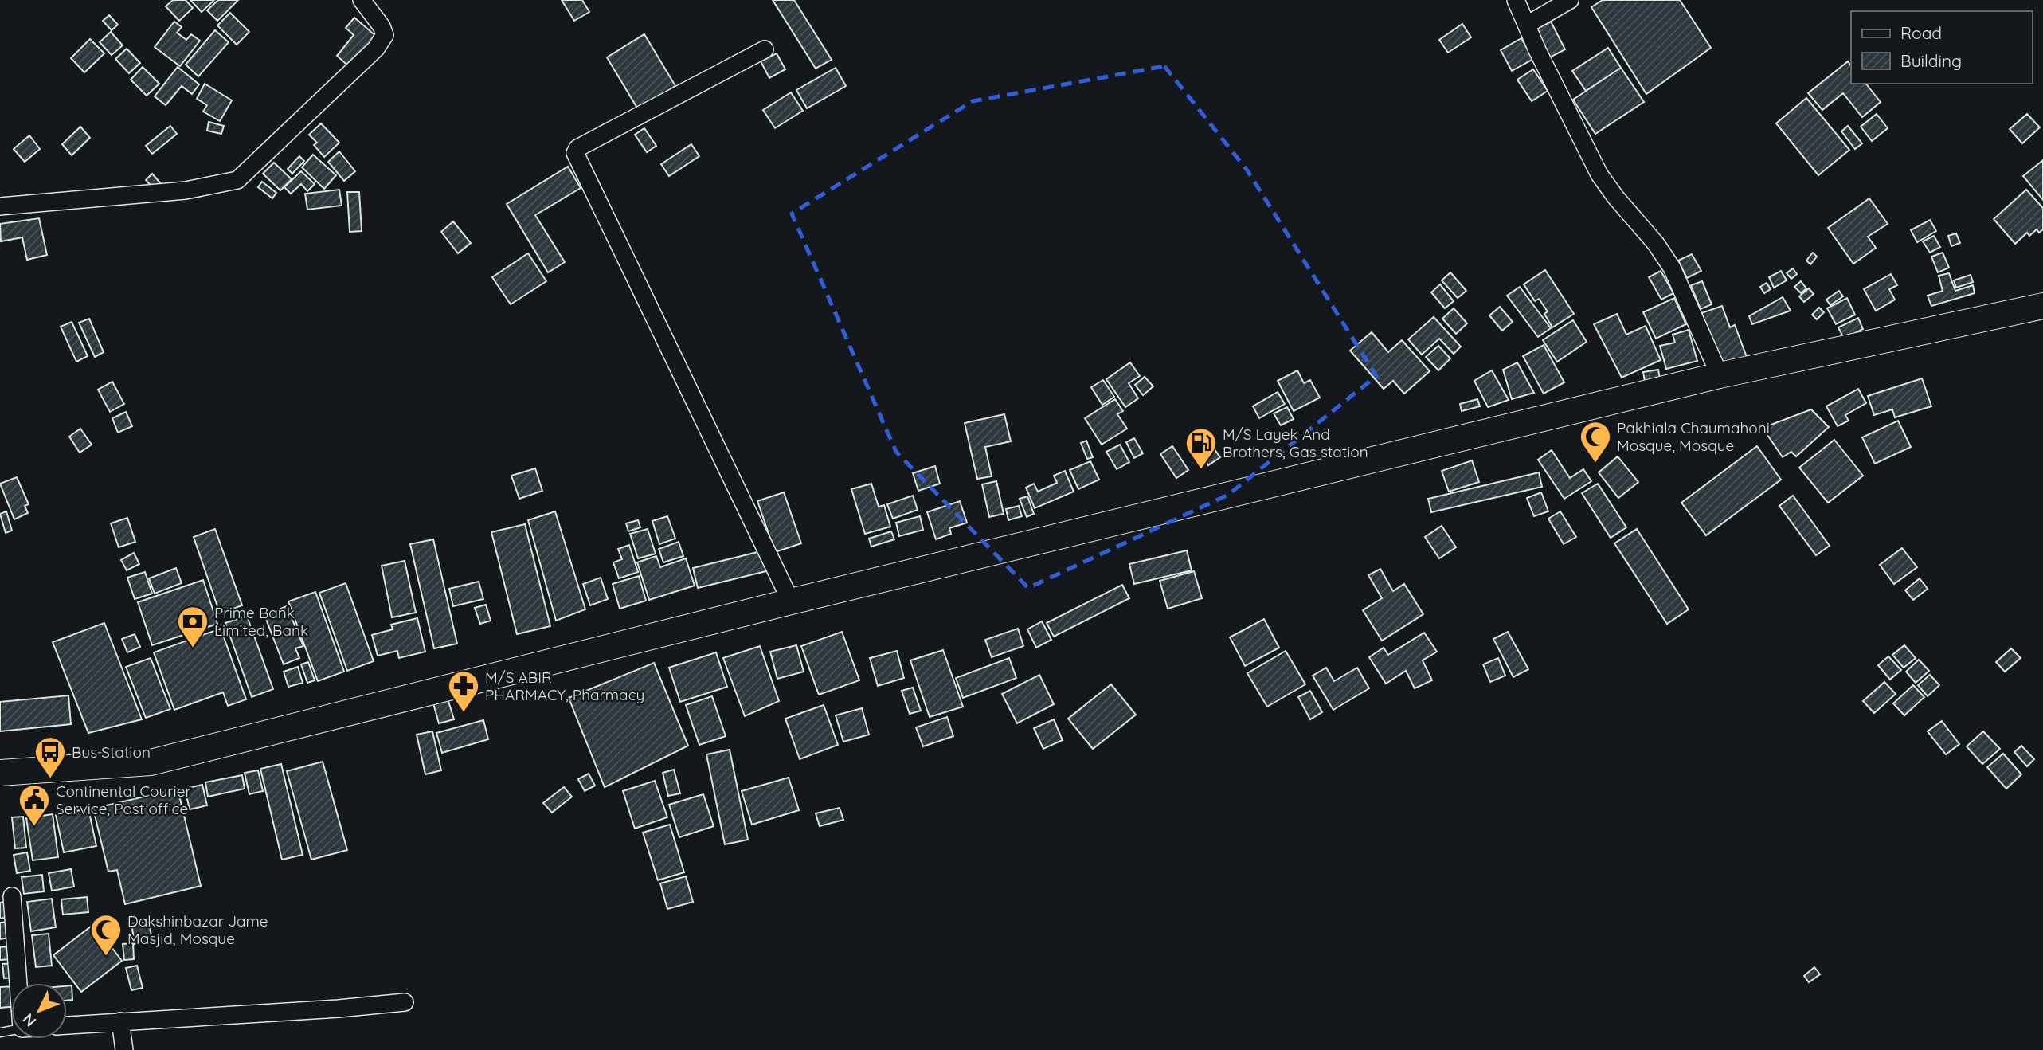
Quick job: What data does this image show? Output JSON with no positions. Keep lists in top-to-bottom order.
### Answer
{
  "places": {
    "mosque": ["Pakhiala Chaumahoni Mosque, Mosque", "Dakshinbazar Jame Masjid, Mosque"],
    "fuel station": ["M/S Layek And Brothers, Gas station"],
    "bank": ["Prime Bank Limited, Bank"],
    "pharmacy": ["M/S ABIR PHARMACY, Pharmacy"],
    "bus stop": ["Bus Station"],
    "public building": ["Continental Courier Service, Post office"]
  },
  "legend": ["Road", "Building"],
  "north": "bottom left"
}
